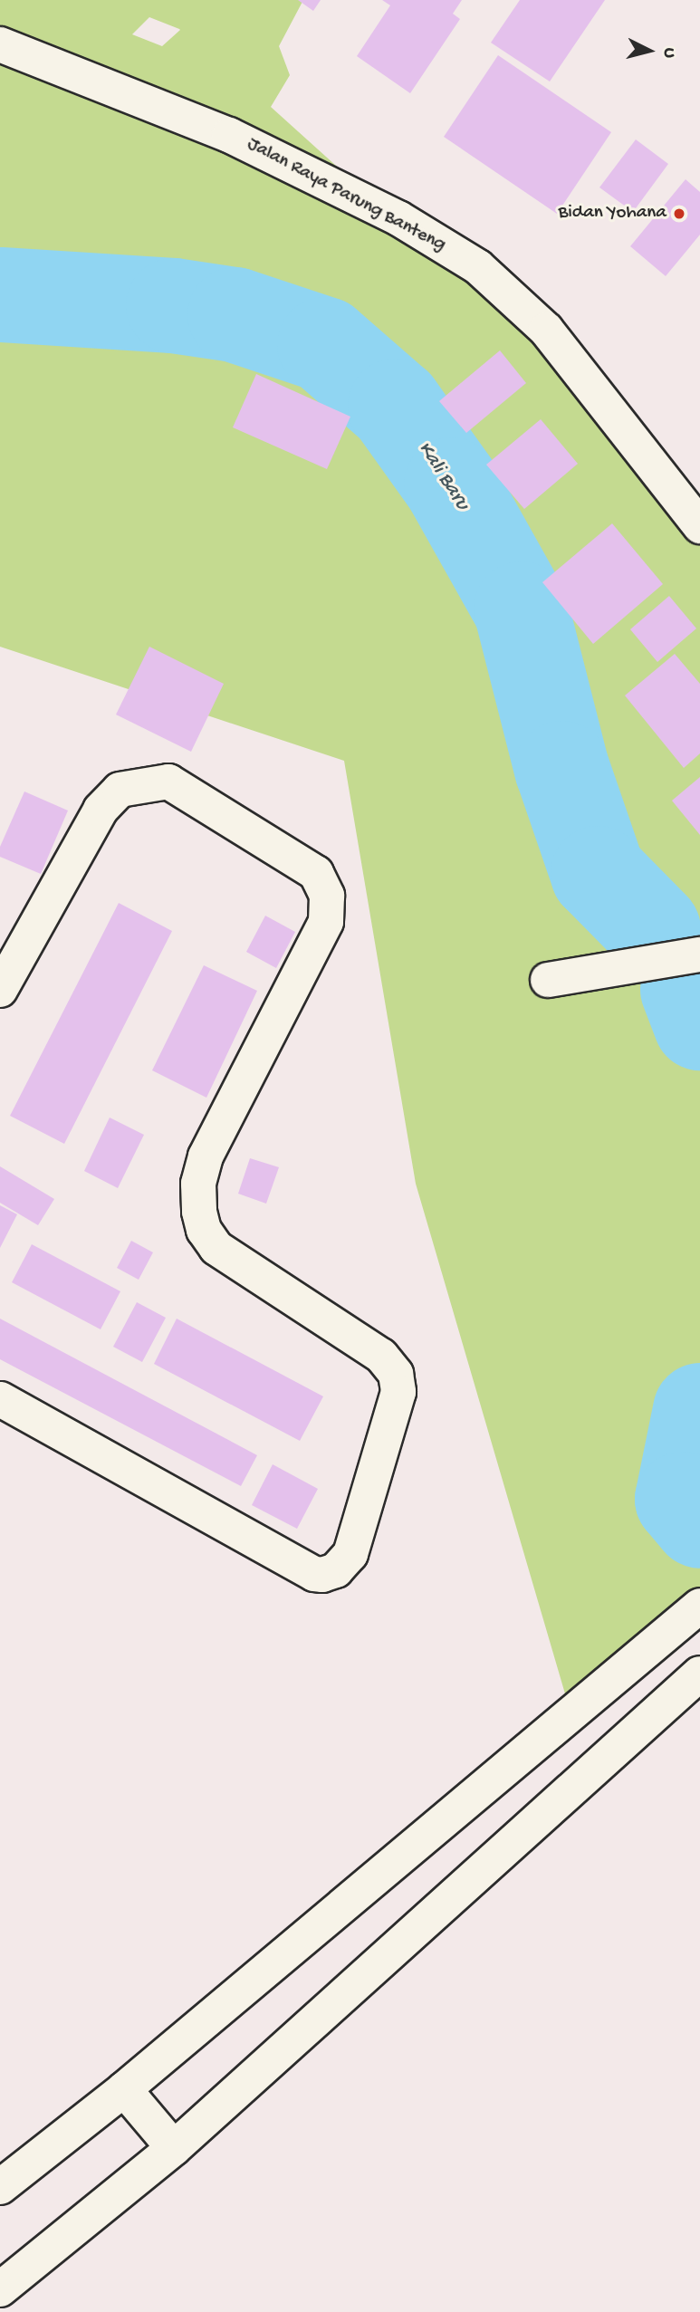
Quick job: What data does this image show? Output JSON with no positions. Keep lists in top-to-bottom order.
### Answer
{
  "streets": {
    "street": ["Jalan Raya Parung Banteng"]
  },
  "water": ["Kali Baru"],
  "places": ["Bidan Yohana"],
  "north": "right"
}
